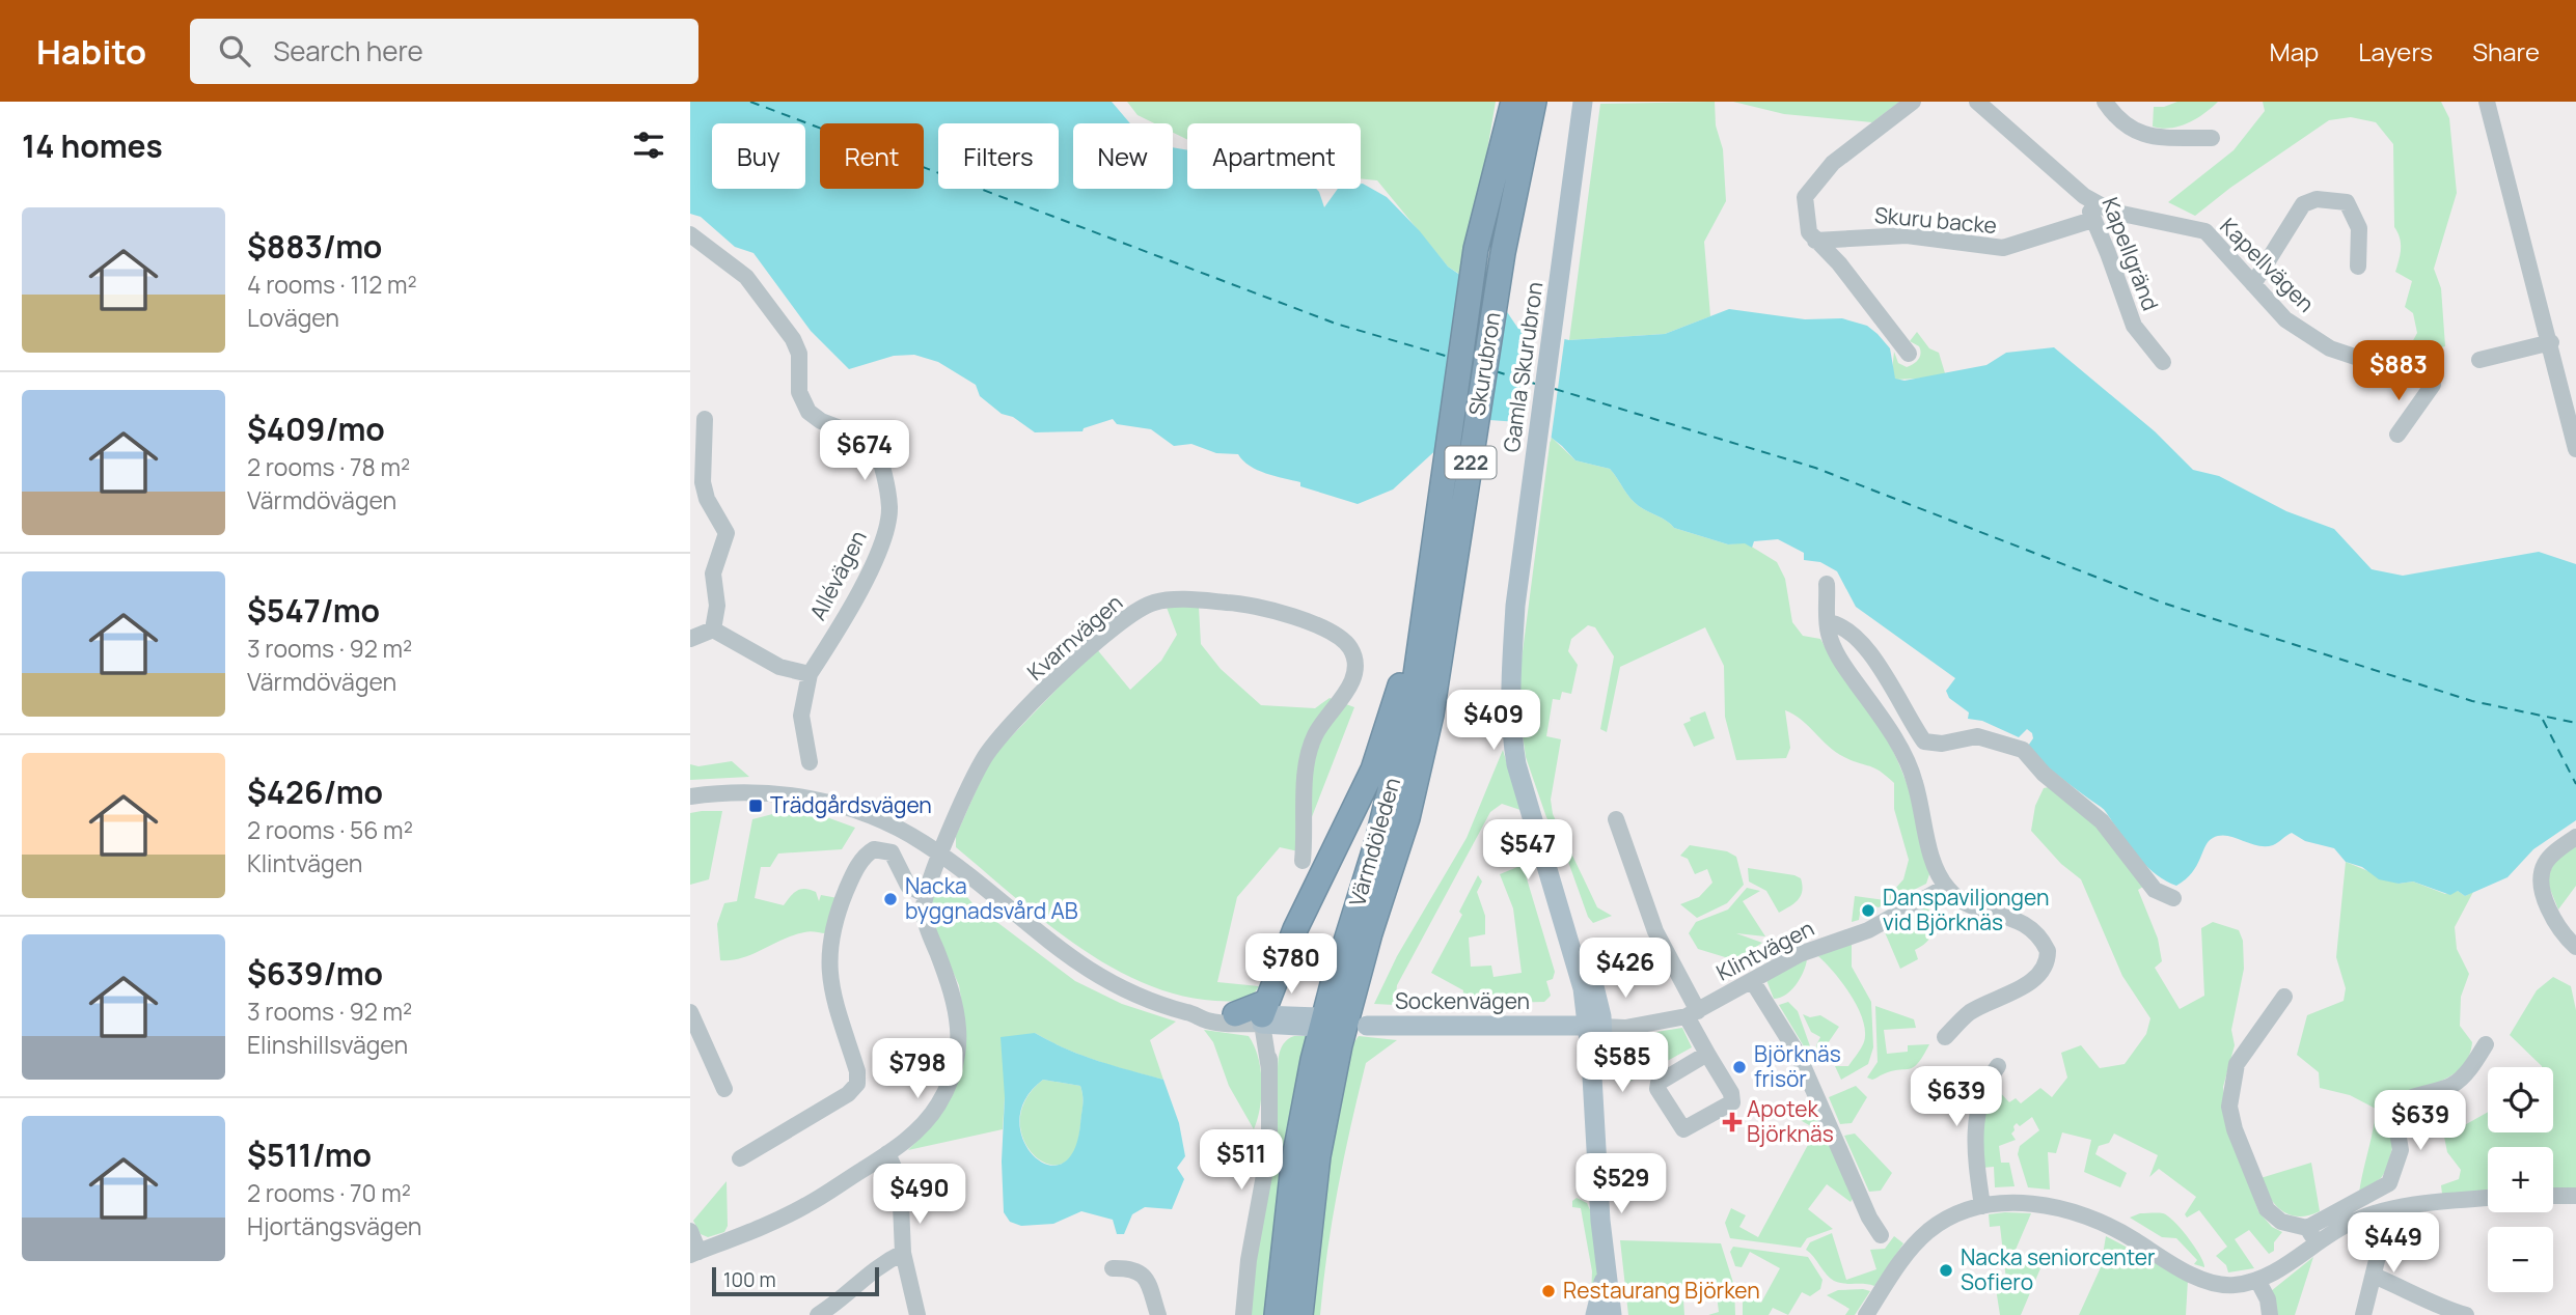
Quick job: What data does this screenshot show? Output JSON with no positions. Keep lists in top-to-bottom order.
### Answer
{
  "streets": {
    "highway": ["Skurubron", "222", "Värmdöleden"],
    "main road": ["Gamla Skurubron", "Sockenvägen"],
    "street": [
      "Skuru backe",
      "Kapellgränd",
      "Kapellvägen",
      "Allévägen",
      "Kvarnvägen",
      "Klintvägen"
    ]
  },
  "crossings": [
    ["Skuru backe", "Kapellgränd"],
    ["Kapellgränd", "Kapellvägen"],
    ["Skurubron", "Värmdöleden"],
    ["Gamla Skurubron", "Klintvägen"],
    ["Gamla Skurubron", "Sockenvägen"],
    ["Klintvägen", "Sockenvägen"]
  ],
  "places": {
    "transit": ["Trädgårdsvägen"],
    "other": [
      "Nacka byggnadsvård AB",
      "Danspaviljongen vid Björknäs",
      "Björknäs frisör",
      "Nacka seniorcenter Sofiero",
      "Restaurang Björken"
    ],
    "health": ["Apotek Björknäs"]
  },
  "scale_bar": "100 m",
  "page": {
    "header": "Habito",
    "search": "Search here",
    "nav": ["Map", "Layers", "Share"],
    "heading": "14 homes",
    "chip": [
      "Buy",
      "Rent",
      "Filters",
      "New",
      "Apartment"
    ],
    "list": [
      {
        "name": "$883/mo",
        "note": "4 rooms · 112 m² · Lovägen"
      },
      {
        "name": "$409/mo",
        "note": "2 rooms · 78 m² · Värmdövägen"
      },
      {
        "name": "$547/mo",
        "note": "3 rooms · 92 m² · Värmdövägen"
      },
      {
        "name": "$426/mo",
        "note": "2 rooms · 56 m² · Klintvägen"
      },
      {
        "name": "$639/mo",
        "note": "3 rooms · 92 m² · Elinshillsvägen"
      },
      {
        "name": "$511/mo",
        "note": "2 rooms · 70 m² · Hjortängsvägen"
      }
    ],
    "price": [
      "$883",
      "$674",
      "$409",
      "$547",
      "$780",
      "$426",
      "$585",
      "$798",
      "$639",
      "$639",
      "$511",
      "$529",
      "$490",
      "$449"
    ],
    "map_buttons": ["+", "−"],
    "scale": "100 m"
  }
}
